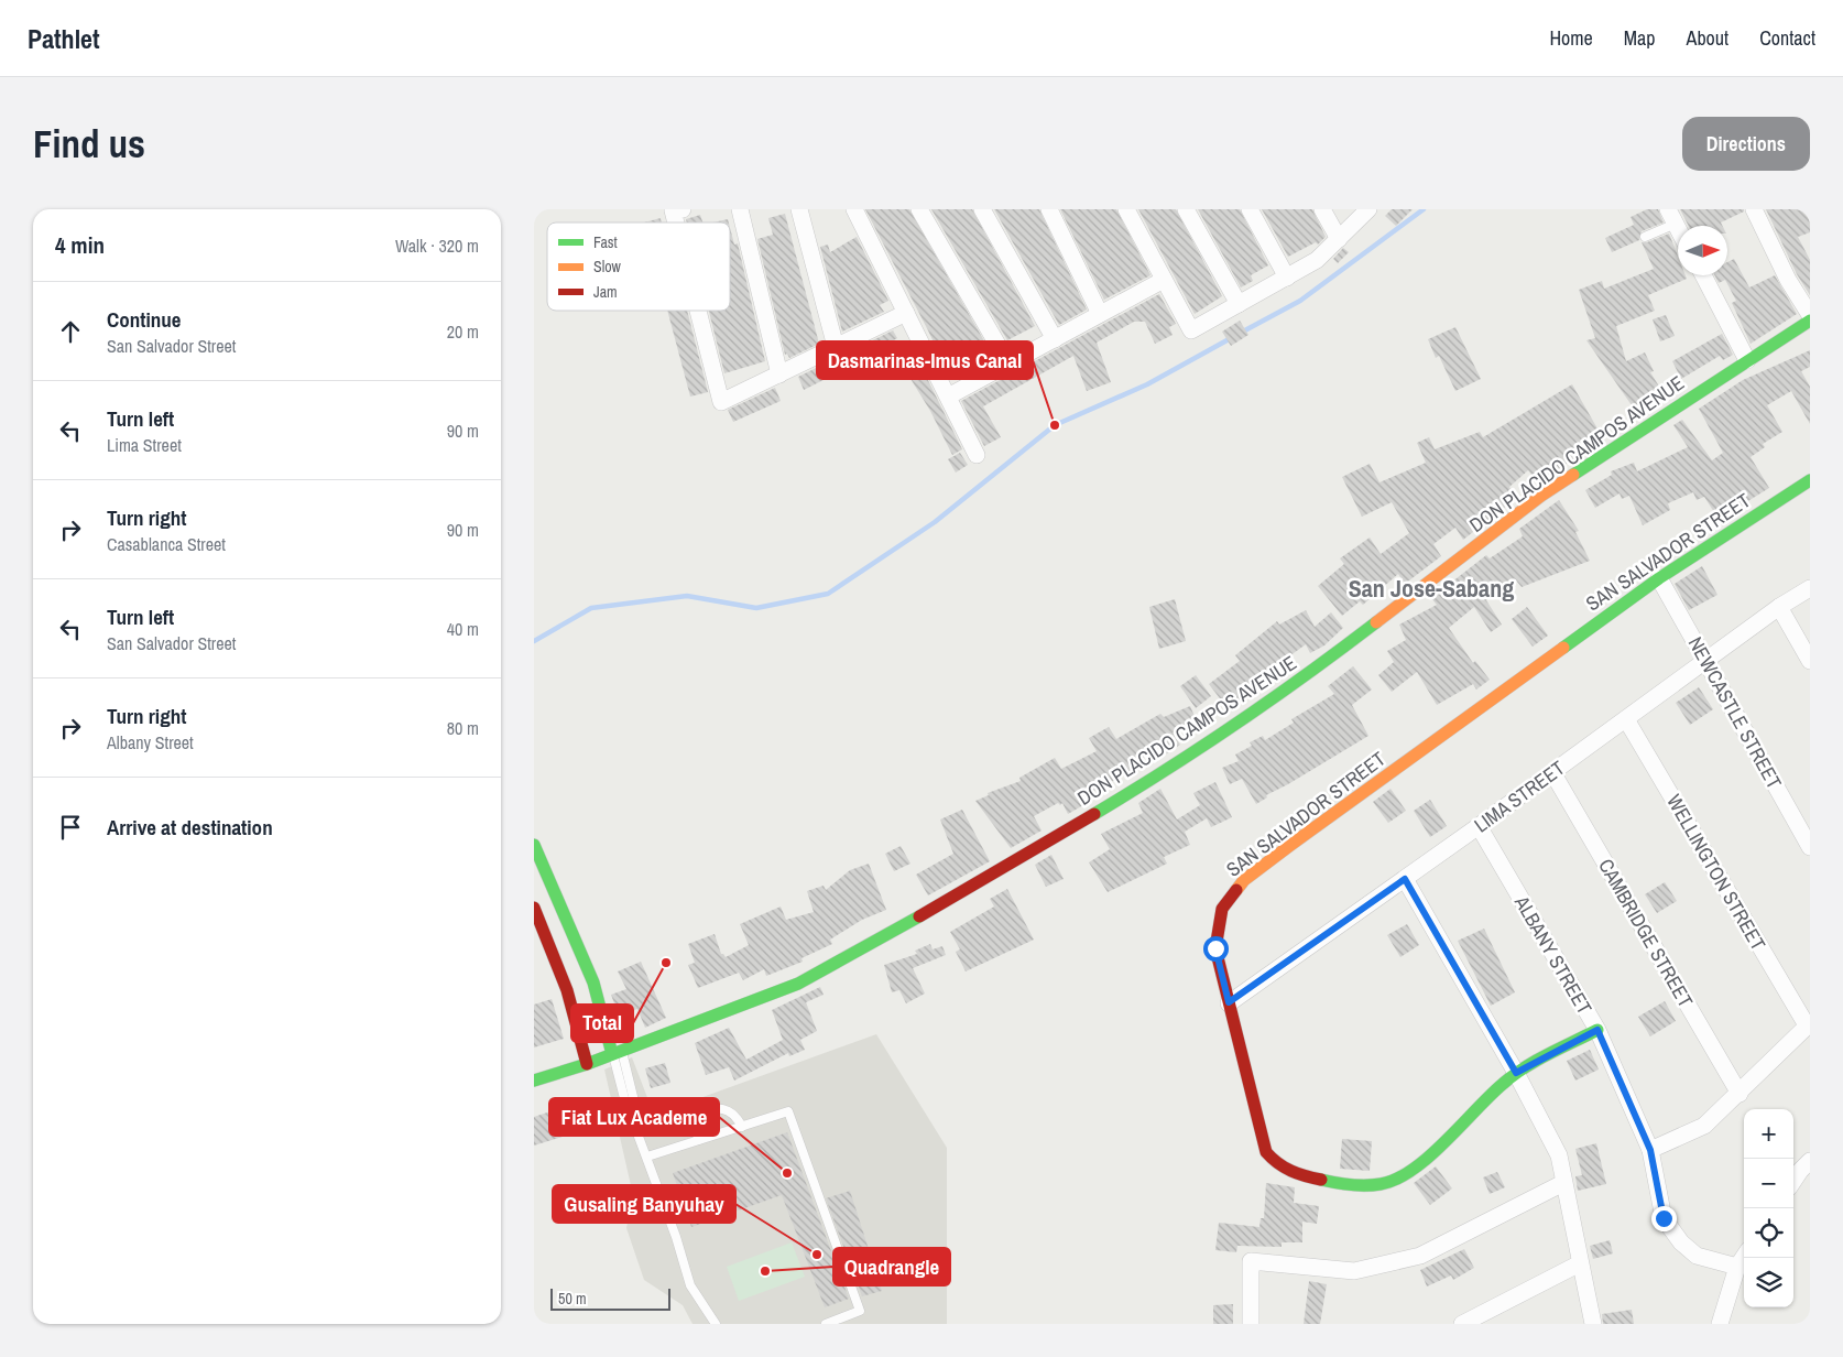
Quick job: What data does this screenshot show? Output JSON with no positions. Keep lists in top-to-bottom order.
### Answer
{
  "streets": {
    "street": [
      "DON PLACIDO CAMPOS AVENUE",
      "SAN SALVADOR STREET",
      "NEWCASTLE STREET",
      "LIMA STREET",
      "WELLINGTON STREET",
      "CAMBRIDGE STREET",
      "ALBANY STREET"
    ]
  },
  "crossings": [
    ["SAN SALVADOR STREET", "NEWCASTLE STREET"],
    ["SAN SALVADOR STREET", "LIMA STREET"],
    ["SAN SALVADOR STREET", "ALBANY STREET"],
    ["NEWCASTLE STREET", "LIMA STREET"],
    ["LIMA STREET", "WELLINGTON STREET"],
    ["LIMA STREET", "CAMBRIDGE STREET"],
    ["LIMA STREET", "ALBANY STREET"]
  ],
  "districts": ["San Jose-Sabang"],
  "places": [
    "Dasmarinas-Imus Canal",
    "Total",
    "Fiat Lux Academe",
    "Gusaling Banyuhay",
    "Quadrangle"
  ],
  "legend": ["Fast", "Slow", "Jam"],
  "scale_bar": "50 m",
  "north": "right",
  "page": {
    "header": "Pathlet",
    "nav": [
      "Home",
      "Map",
      "About",
      "Contact"
    ],
    "buttons": "Directions",
    "title": "Find us",
    "heading": ["4 min", "Walk · 320 m"],
    "list": [
      ["Continue", "San Salvador Street", "20 m"],
      ["Turn left", "Lima Street", "90 m"],
      ["Turn right", "Casablanca Street", "90 m"],
      ["Turn left", "San Salvador Street", "40 m"],
      ["Turn right", "Albany Street", "80 m"],
      "Arrive at destination"
    ],
    "map_buttons": ["+", "−"],
    "scale": "50 m"
  }
}
